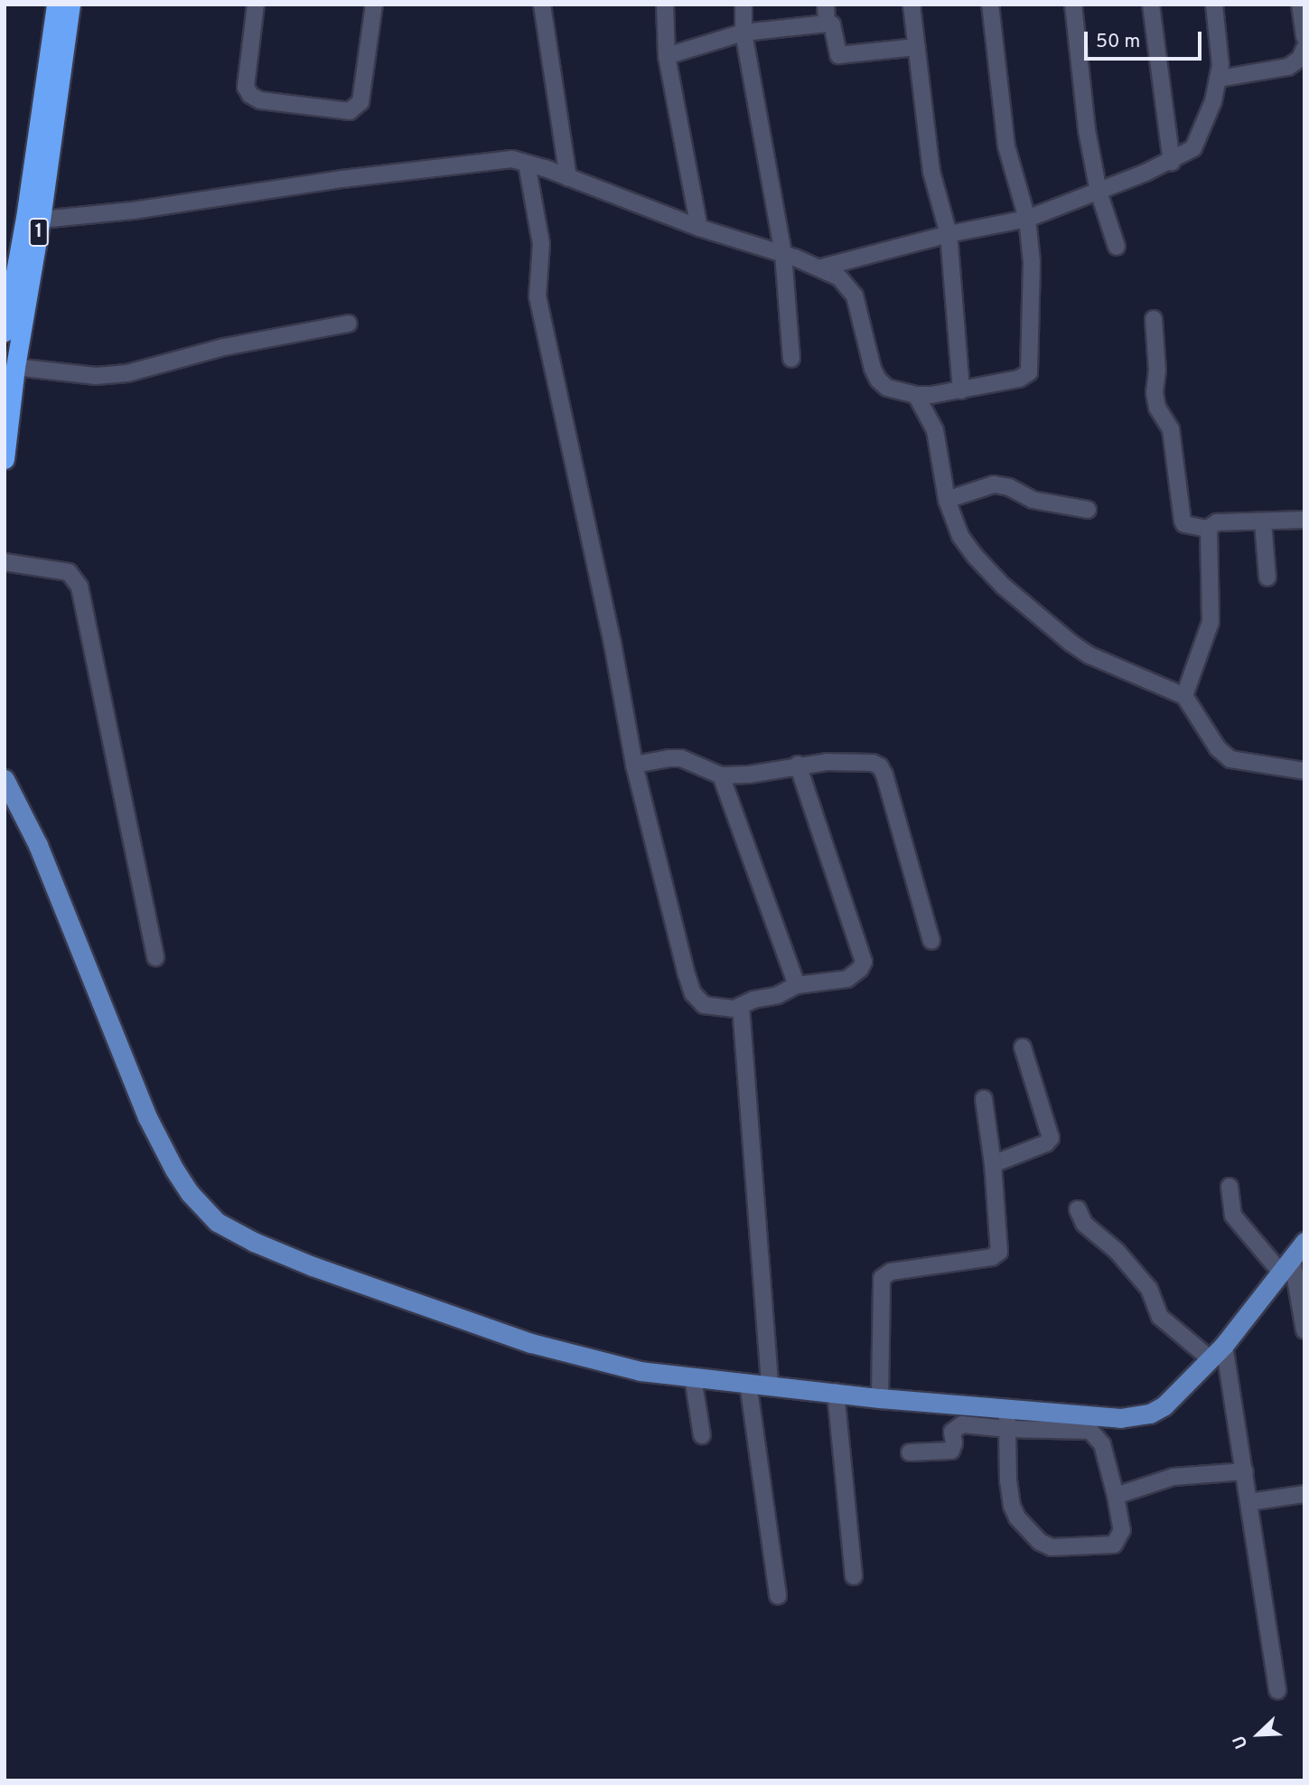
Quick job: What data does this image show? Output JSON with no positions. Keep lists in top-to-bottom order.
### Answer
{
  "streets": {
    "highway": ["1"]
  },
  "scale_bar": "50 m",
  "north": "bottom left"
}
